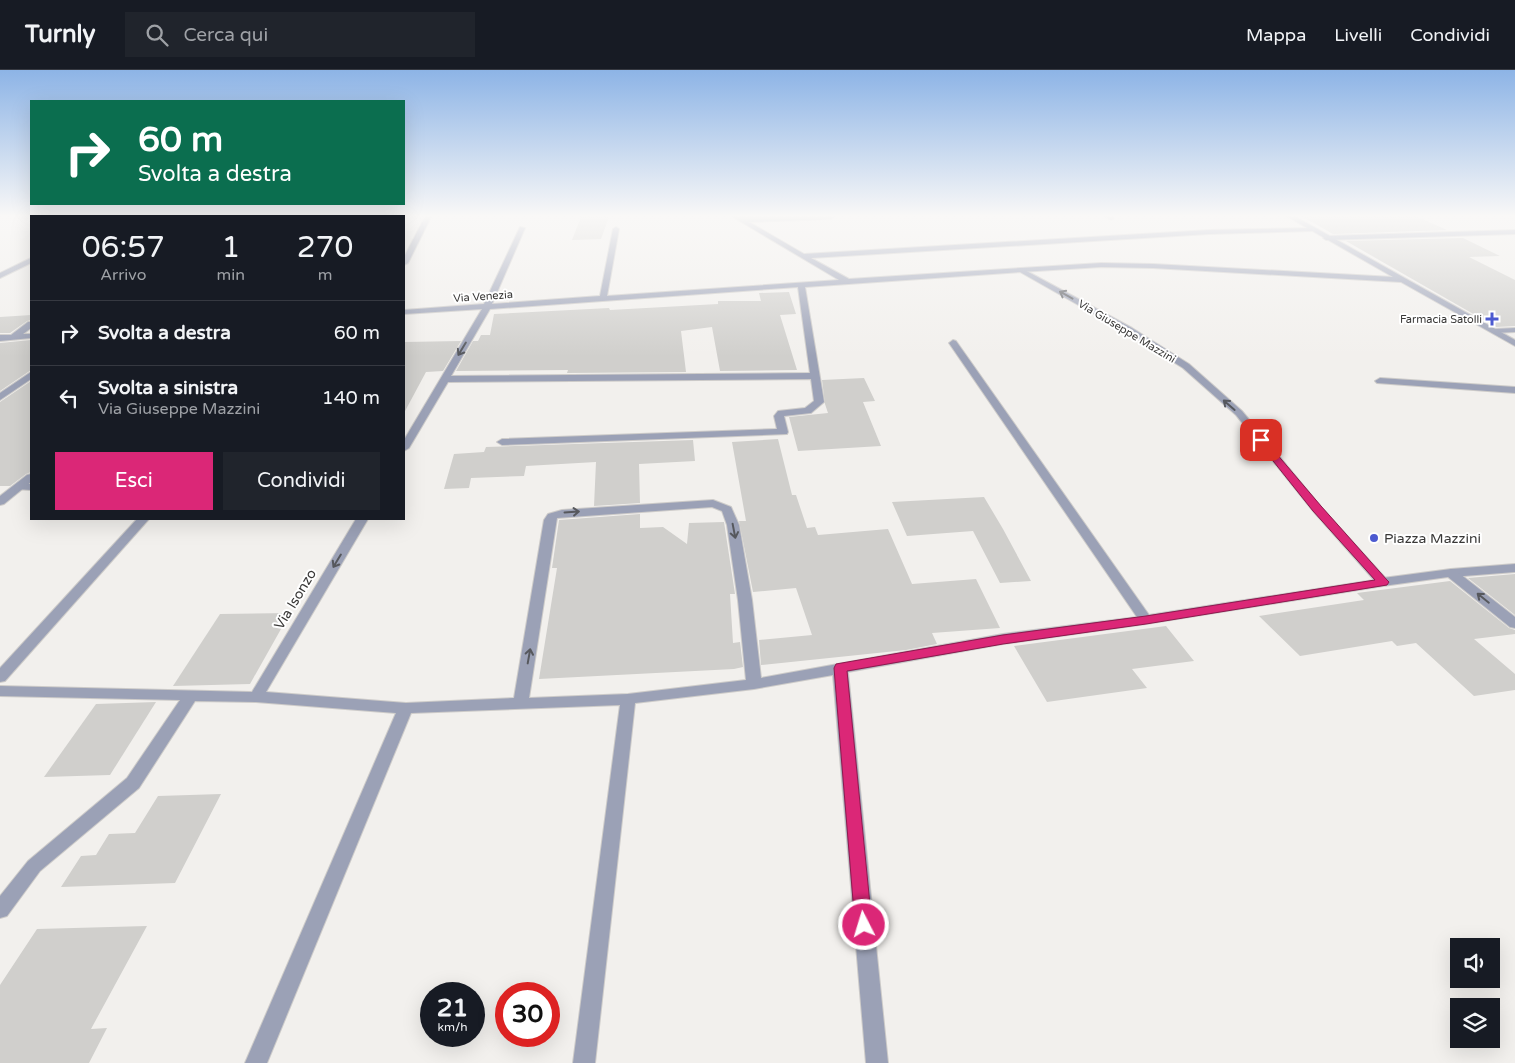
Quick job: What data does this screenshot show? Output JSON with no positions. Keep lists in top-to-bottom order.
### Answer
{
  "streets": {
    "street": ["Via Venezia", "Via Giuseppe Mazzini", "Via Isonzo"]
  },
  "crossings": [
    ["Via Venezia", "Via Giuseppe Mazzini"]
  ],
  "one_way": ["Via Giuseppe Mazzini", "Via Isonzo"],
  "places": {
    "health": ["Farmacia Satolli"],
    "other": ["Piazza Mazzini"]
  },
  "page": {
    "header": "Turnly",
    "search": "Cerca qui",
    "nav": ["Mappa", "Livelli", "Condividi"],
    "turn": ["60 m", "Svolta a destra"],
    "eta": [
      "06:57",
      "Arrivo",
      "1",
      "min",
      "270",
      "m"
    ],
    "list": [
      {
        "name": "Svolta a destra",
        "value": "60 m"
      },
      {
        "name": "Svolta a sinistra",
        "note": "Via Giuseppe Mazzini",
        "value": "140 m"
      }
    ],
    "buttons": ["Esci", "Condividi"],
    "speed": "21 km/h",
    "limit": "30"
  }
}
